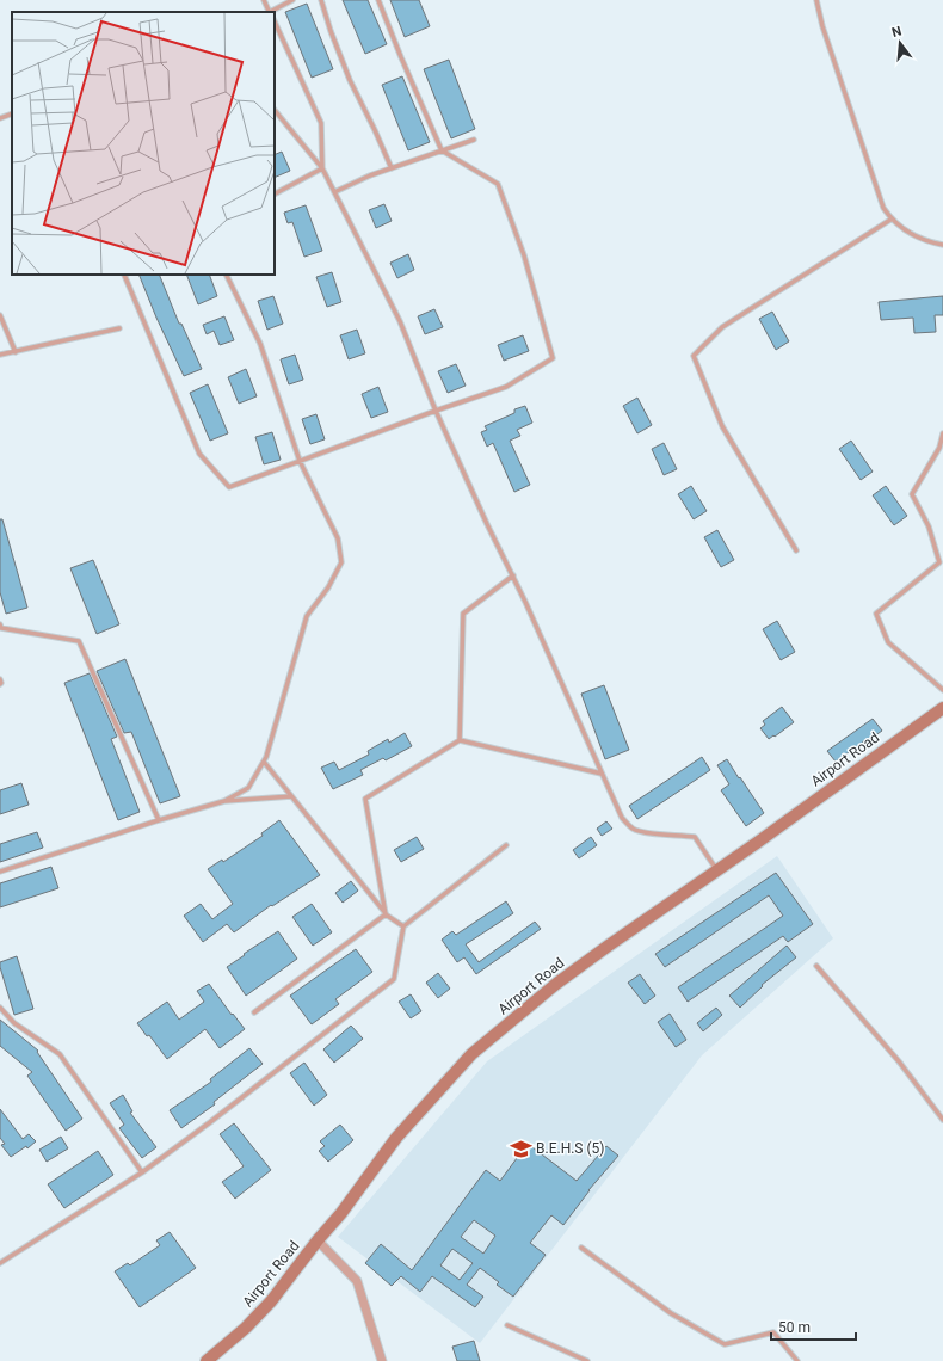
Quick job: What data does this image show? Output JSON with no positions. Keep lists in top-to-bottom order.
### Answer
{
  "streets": {
    "main road": ["Airport Road"]
  },
  "places": {
    "school or university": ["B.E.H.S (5)"]
  },
  "scale_bar": "50 m",
  "north": "top"
}
